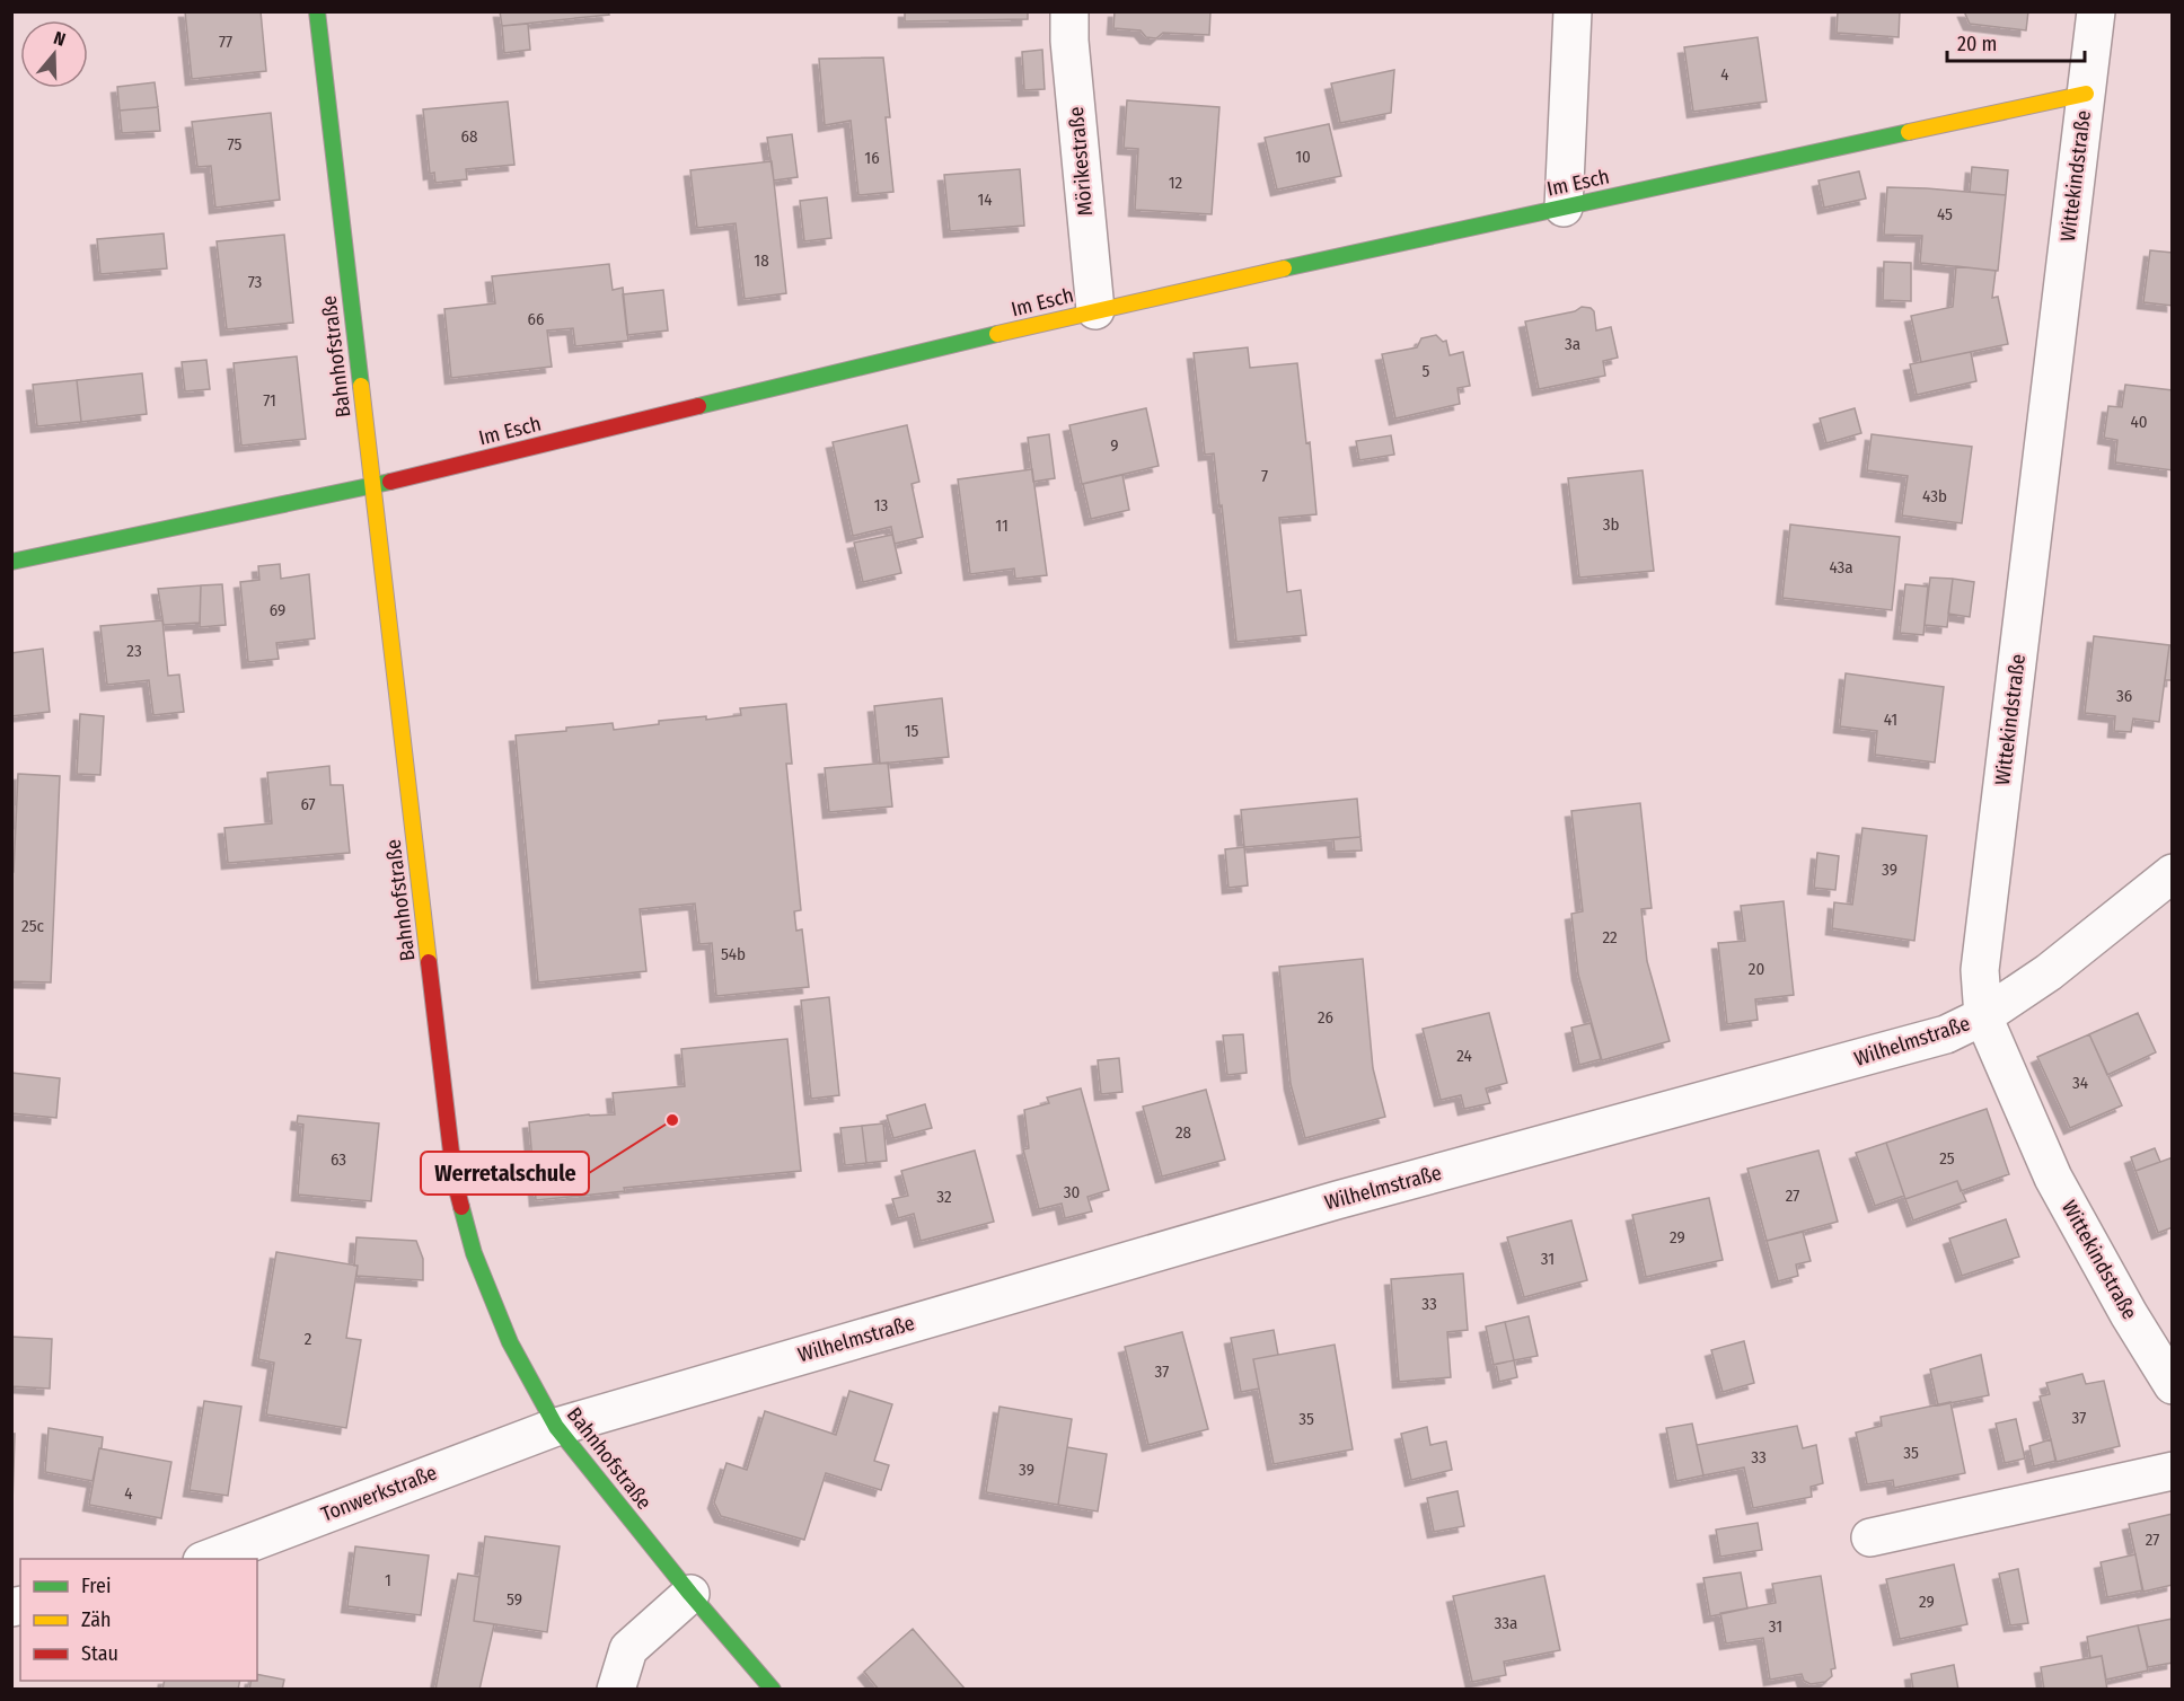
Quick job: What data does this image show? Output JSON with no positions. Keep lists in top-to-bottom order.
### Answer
{
  "streets": {
    "street": [
      "Mörikestraße",
      "Wittekindstraße",
      "Im Esch",
      "Bahnhofstraße",
      "Wilhelmstraße",
      "Tonwerkstraße"
    ]
  },
  "crossings": [
    ["Mörikestraße", "Im Esch"],
    ["Wittekindstraße", "Im Esch"],
    ["Wittekindstraße", "Wilhelmstraße"],
    ["Im Esch", "Bahnhofstraße"],
    ["Bahnhofstraße", "Wilhelmstraße"],
    ["Bahnhofstraße", "Tonwerkstraße"],
    ["Wilhelmstraße", "Tonwerkstraße"]
  ],
  "places": ["Werretalschule"],
  "house_numbers": [
    "77",
    "4",
    "68",
    "75",
    "10",
    "16",
    "12",
    "14",
    "45",
    "18",
    "73",
    "66",
    "3a",
    "5",
    "71",
    "40",
    "9",
    "7",
    "43b",
    "13",
    "3b",
    "11",
    "43a",
    "69",
    "23",
    "36",
    "41",
    "15",
    "67",
    "39",
    "25c",
    "22",
    "54b",
    "20",
    "26",
    "24",
    "34",
    "28",
    "25",
    "63",
    "30",
    "27",
    "32",
    "29",
    "31",
    "33",
    "2",
    "37",
    "37",
    "35",
    "35",
    "33",
    "39",
    "4",
    "27",
    "1",
    "59",
    "29",
    "33a",
    "31"
  ],
  "legend": ["Frei", "Zäh", "Stau"],
  "scale_bar": "20 m",
  "north": "top"
}
